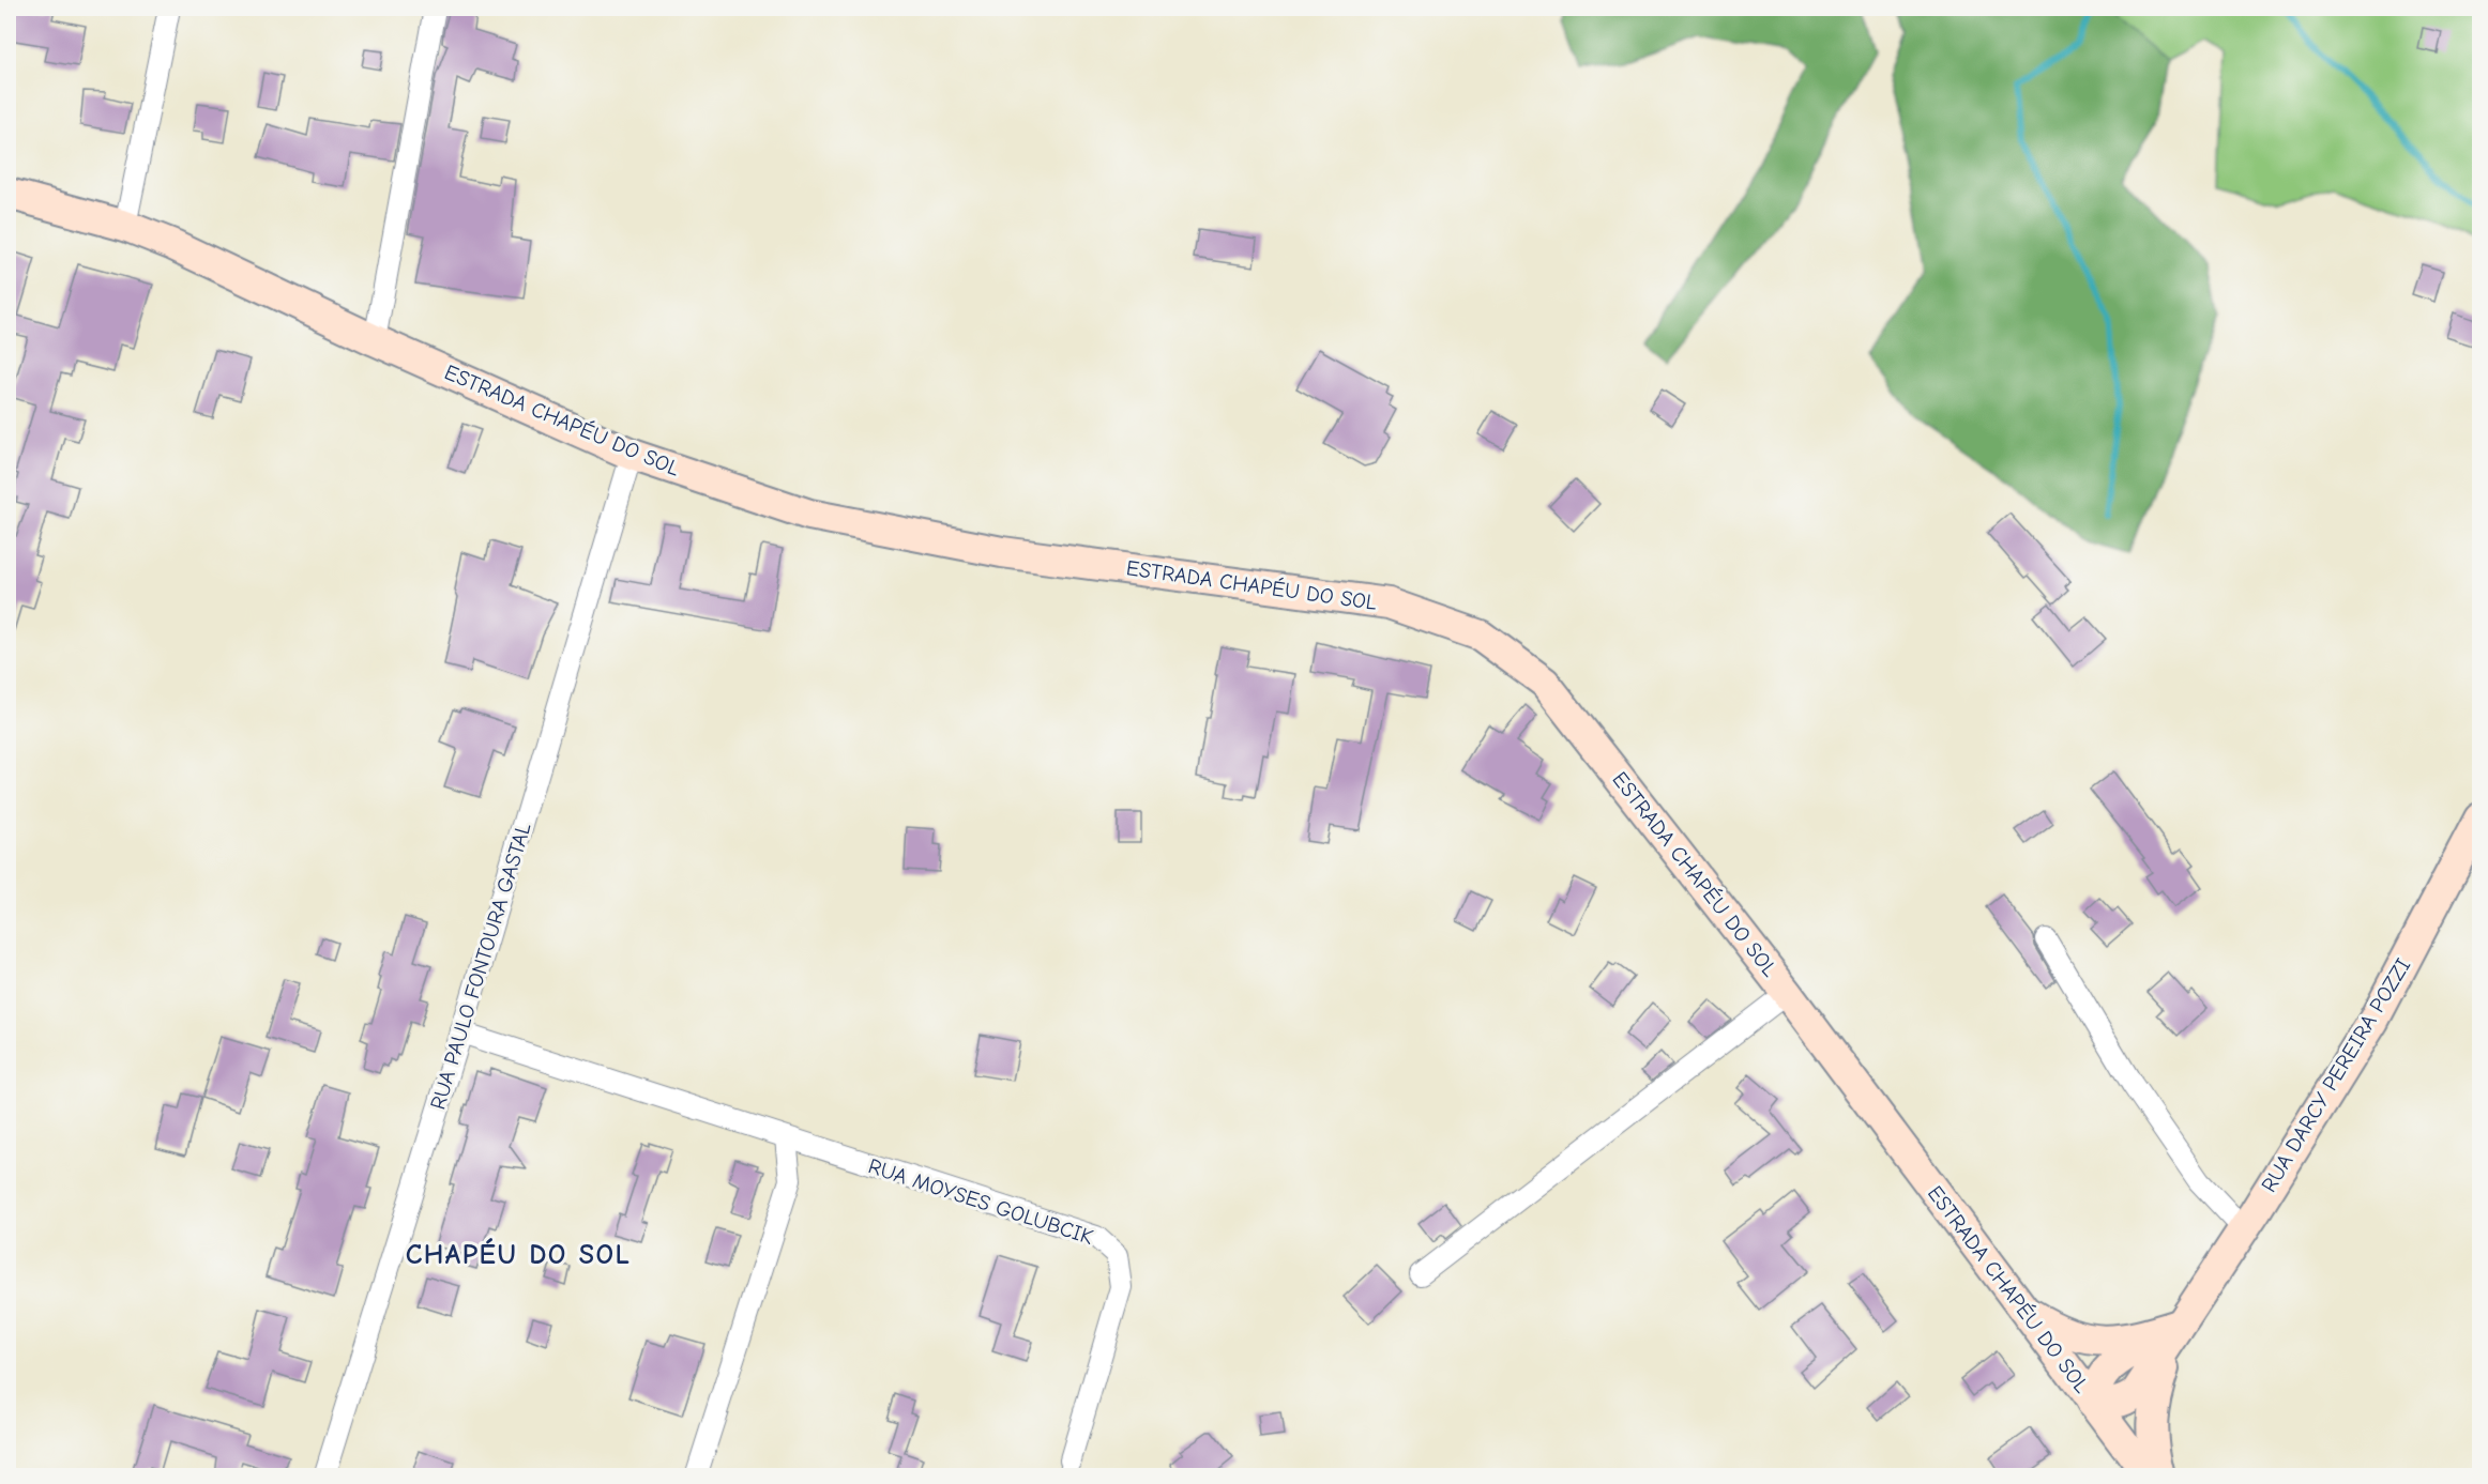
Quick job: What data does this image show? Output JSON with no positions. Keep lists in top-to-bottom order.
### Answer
{
  "streets": {
    "main road": ["ESTRADA CHAPÉU DO SOL", "RUA DARCY PEREIRA POZZI"],
    "street": ["RUA PAULO FONTOURA GASTAL", "RUA MOYSES GOLUBCIK"]
  },
  "crossings": [
    ["ESTRADA CHAPÉU DO SOL", "RUA PAULO FONTOURA GASTAL"],
    ["ESTRADA CHAPÉU DO SOL", "RUA DARCY PEREIRA POZZI"],
    ["RUA PAULO FONTOURA GASTAL", "RUA MOYSES GOLUBCIK"]
  ],
  "districts": ["CHAPÉU DO SOL"]
}
